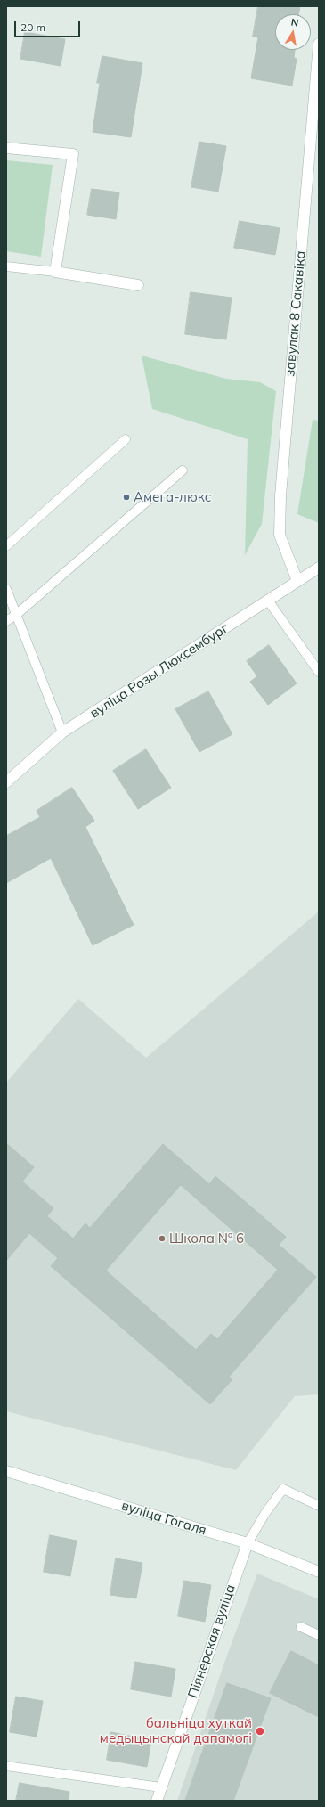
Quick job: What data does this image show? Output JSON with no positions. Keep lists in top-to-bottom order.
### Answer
{
  "streets": {
    "street": [
      "завулак 8 Сакавіка",
      "вуліца Розы Люксембург",
      "вуліца Гогаля",
      "Піянерская вуліца"
    ]
  },
  "crossings": [
    ["завулак 8 Сакавіка", "вуліца Розы Люксембург"],
    ["вуліца Гогаля", "Піянерская вуліца"]
  ],
  "places": ["Амега-люкс", "Школа № 6", "бальніца хуткай медыцынскай дапамогі"],
  "scale_bar": "20 m",
  "north": "top"
}
